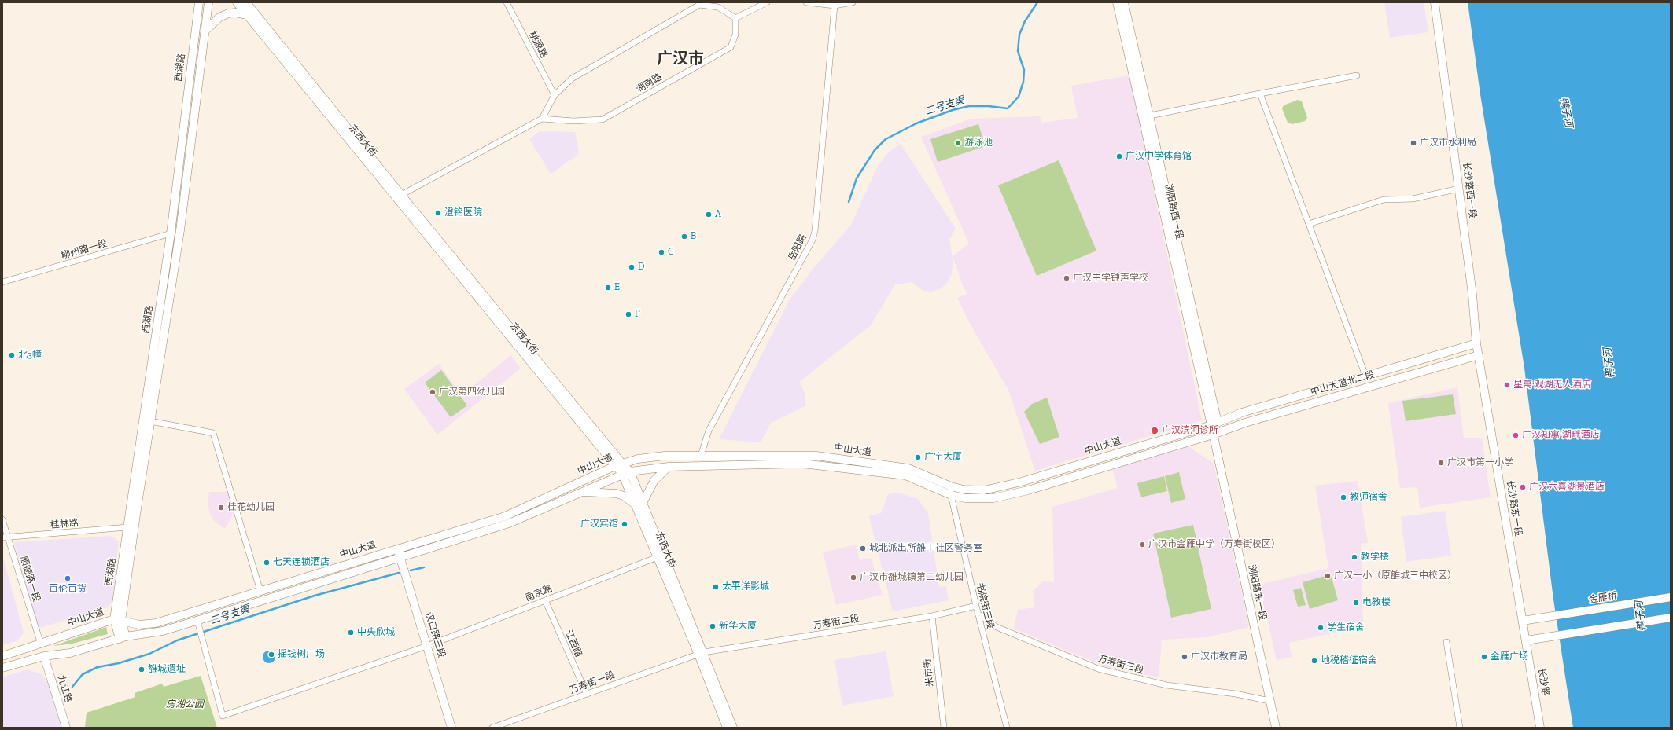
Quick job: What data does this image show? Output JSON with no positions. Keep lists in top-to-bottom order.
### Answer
{
  "streets": {
    "main road": [
      "西湖路",
      "东西大街",
      "长沙路西一段",
      "浏阳路西一段",
      "中山大道北二段",
      "中山大道",
      "长沙路东一段",
      "浏阳路东一段",
      "金雁桥",
      "汉口路三段",
      "长沙路",
      "九江路"
    ],
    "street": [
      "桃源路",
      "湖南路",
      "岳阳路",
      "柳州路一段",
      "桂林路",
      "顺德路一段",
      "南京路",
      "书院街三段",
      "万寿街二段",
      "江西路",
      "万寿街三段",
      "米市街",
      "万寿街一段"
    ]
  },
  "crossings": [
    ["西湖路", "柳州路一段"],
    ["西湖路", "中山大道"],
    ["西湖路", "桂林路"],
    ["东西大街", "中山大道"],
    ["东西大街", "南京路"],
    ["东西大街", "万寿街二段"],
    ["东西大街", "万寿街一段"],
    ["长沙路西一段", "中山大道北二段"],
    ["长沙路西一段", "长沙路东一段"],
    ["浏阳路西一段", "中山大道北二段"],
    ["浏阳路西一段", "中山大道"],
    ["浏阳路西一段", "浏阳路东一段"],
    ["岳阳路", "中山大道"],
    ["中山大道北二段", "中山大道"],
    ["中山大道北二段", "长沙路东一段"],
    ["中山大道北二段", "浏阳路东一段"],
    ["中山大道", "顺德路一段"],
    ["中山大道", "浏阳路东一段"],
    ["中山大道", "南京路"],
    ["中山大道", "书院街三段"],
    ["中山大道", "汉口路三段"],
    ["中山大道", "九江路"],
    ["长沙路东一段", "金雁桥"],
    ["长沙路东一段", "长沙路"],
    ["桂林路", "顺德路一段"],
    ["浏阳路东一段", "万寿街三段"],
    ["南京路", "汉口路三段"],
    ["南京路", "江西路"],
    ["书院街三段", "万寿街二段"],
    ["书院街三段", "万寿街三段"],
    ["万寿街二段", "米市街"],
    ["万寿街二段", "万寿街一段"],
    ["江西路", "万寿街一段"]
  ],
  "districts": ["广汉市"],
  "water": ["二号支渠", "鸭子河"],
  "parks": ["房湖公园"],
  "places": [
    "游泳池",
    "广汉市水利局",
    "广汉中学体育馆",
    "澄铭医院",
    "A",
    "B",
    "C",
    "D",
    "广汉中学钟声学校",
    "E",
    "F",
    "北3幢",
    "星寓·观湖无人酒店",
    "广汉第四幼儿园",
    "广汉滨河诊所",
    "广汉知寓·湖畔酒店",
    "广宇大厦",
    "广汉市第一小学",
    "广汉六喜湖景酒店",
    "教师宿舍",
    "桂花幼儿园",
    "广汉宾馆",
    "广汉市金雁中学（万寿街校区）",
    "城北派出所雒中社区警务室",
    "教学楼",
    "七天连锁酒店",
    "广汉一小（原雒城三中校区）",
    "广汉市雒城镇第二幼儿园",
    "百伦百货",
    "太平洋影城",
    "电教楼",
    "新华大厦",
    "学生宿舍",
    "中央欣城",
    "摇钱树广场",
    "广汉市教育局",
    "金雁广场",
    "地税稽征宿舍",
    "雒城遗址"
  ]
}
